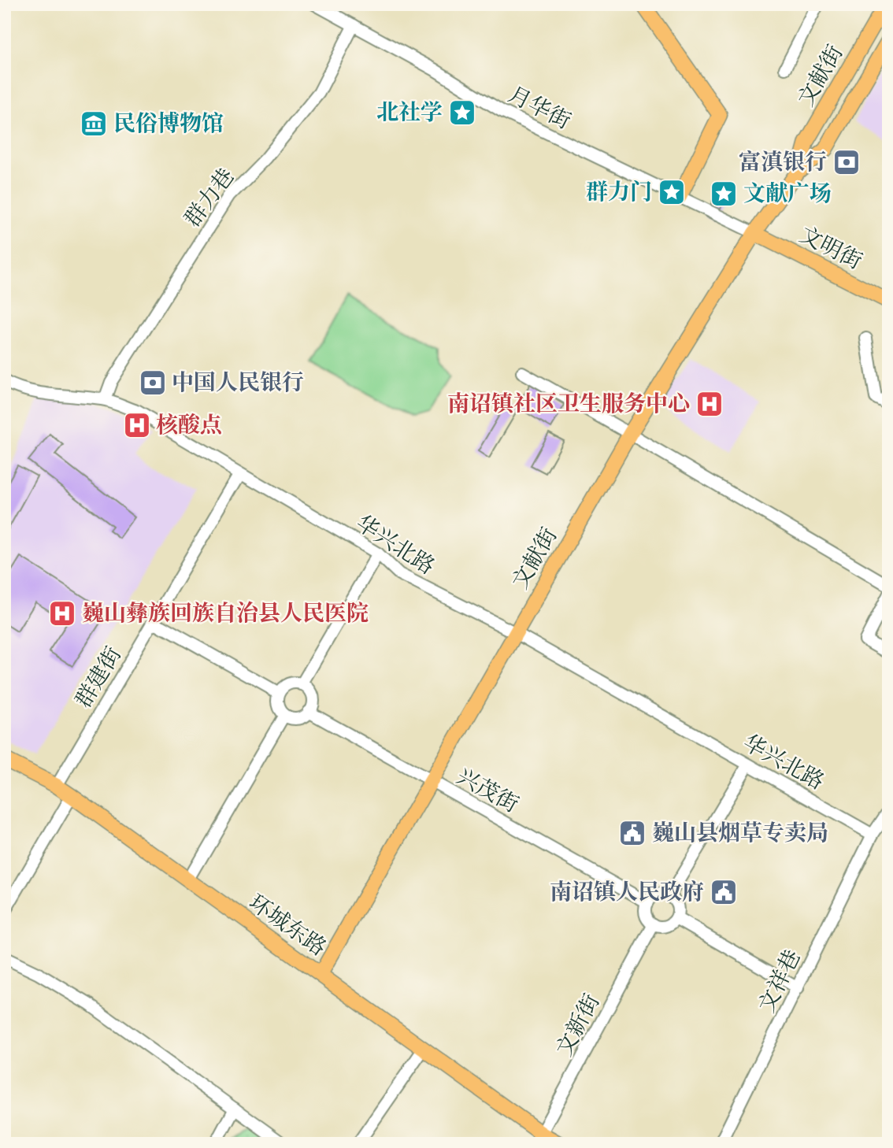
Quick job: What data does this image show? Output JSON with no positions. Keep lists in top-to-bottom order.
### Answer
{
  "streets": {
    "main road": ["文献街", "文明街", "环城东路"],
    "street": [
      "月华街",
      "群力巷",
      "华兴北路",
      "群建街",
      "兴茂街",
      "文祥巷",
      "文新街"
    ]
  },
  "crossings": [
    ["文献街", "月华街"],
    ["文献街", "文明街"],
    ["文献街", "华兴北路"],
    ["文献街", "兴茂街"],
    ["文献街", "环城东路"],
    ["月华街", "群力巷"],
    ["月华街", "文明街"],
    ["群力巷", "华兴北路"],
    ["华兴北路", "群建街"],
    ["华兴北路", "文祥巷"],
    ["群建街", "环城东路"],
    ["兴茂街", "文新街"],
    ["环城东路", "文新街"]
  ],
  "places": {
    "place": ["北社学", "群力门", "文献广场"],
    "museum": ["民俗博物馆"],
    "bank": ["富滇银行", "中国人民银行"],
    "hospital": ["南诏镇社区卫生服务中心", "核酸点", "巍山彝族回族自治县人民医院"],
    "public building": ["巍山县烟草专卖局", "南诏镇人民政府"]
  }
}
